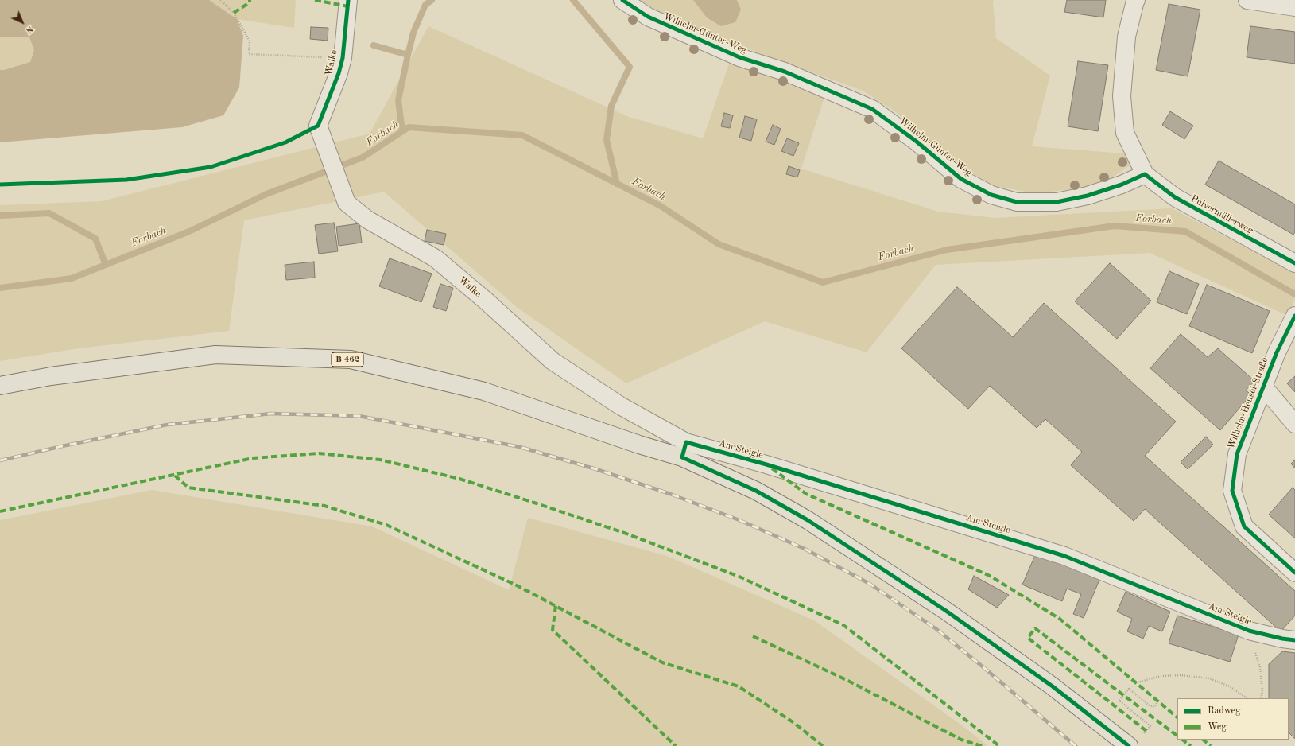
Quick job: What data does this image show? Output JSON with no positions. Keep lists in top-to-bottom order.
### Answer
{
  "streets": {
    "main road": ["B 462"],
    "street": [
      "Wilhelm-Günter-Weg",
      "Walke",
      "Pulvermüllerweg",
      "Wilhelm-Heusel-Straße",
      "Am Steigle"
    ]
  },
  "crossings": [
    ["Wilhelm-Günter-Weg", "Pulvermüllerweg"],
    ["Walke", "B 462"],
    ["Walke", "Am Steigle"],
    ["B 462", "Am Steigle"]
  ],
  "water": ["Forbach"],
  "legend": ["Radweg", "Weg"],
  "north": "bottom right"
}
